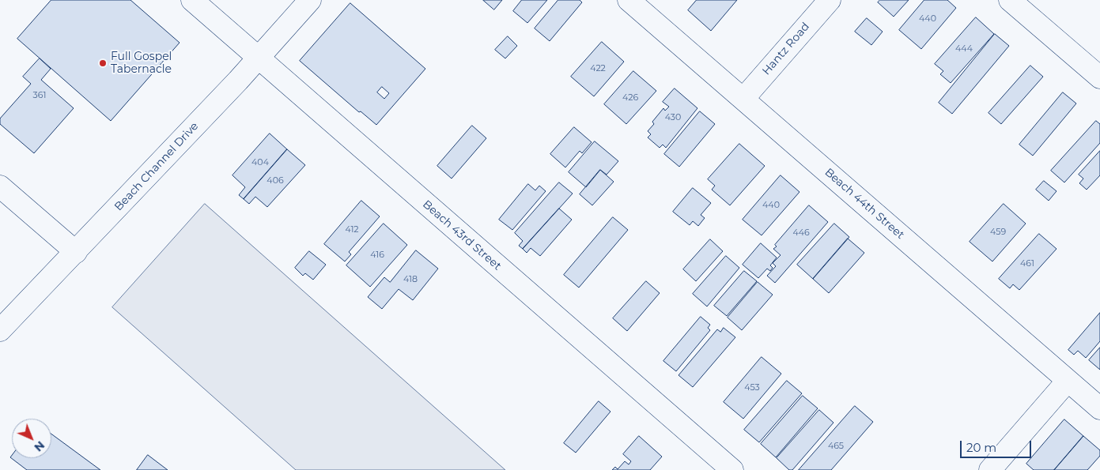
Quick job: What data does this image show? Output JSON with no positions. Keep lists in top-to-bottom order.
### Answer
{
  "streets": {
    "street": [
      "Hantz Road",
      "Beach Channel Drive",
      "Beach 44th Street",
      "Beach 43rd Street"
    ]
  },
  "crossings": [
    ["Hantz Road", "Beach 44th Street"],
    ["Beach Channel Drive", "Beach 43rd Street"]
  ],
  "places": ["Full Gospel Tabernacle"],
  "house_numbers": [
    "440",
    "444",
    "422",
    "361",
    "426",
    "430",
    "404",
    "406",
    "440",
    "412",
    "459",
    "446",
    "416",
    "461",
    "418",
    "453",
    "465"
  ],
  "scale_bar": "20 m",
  "north": "bottom right"
}
